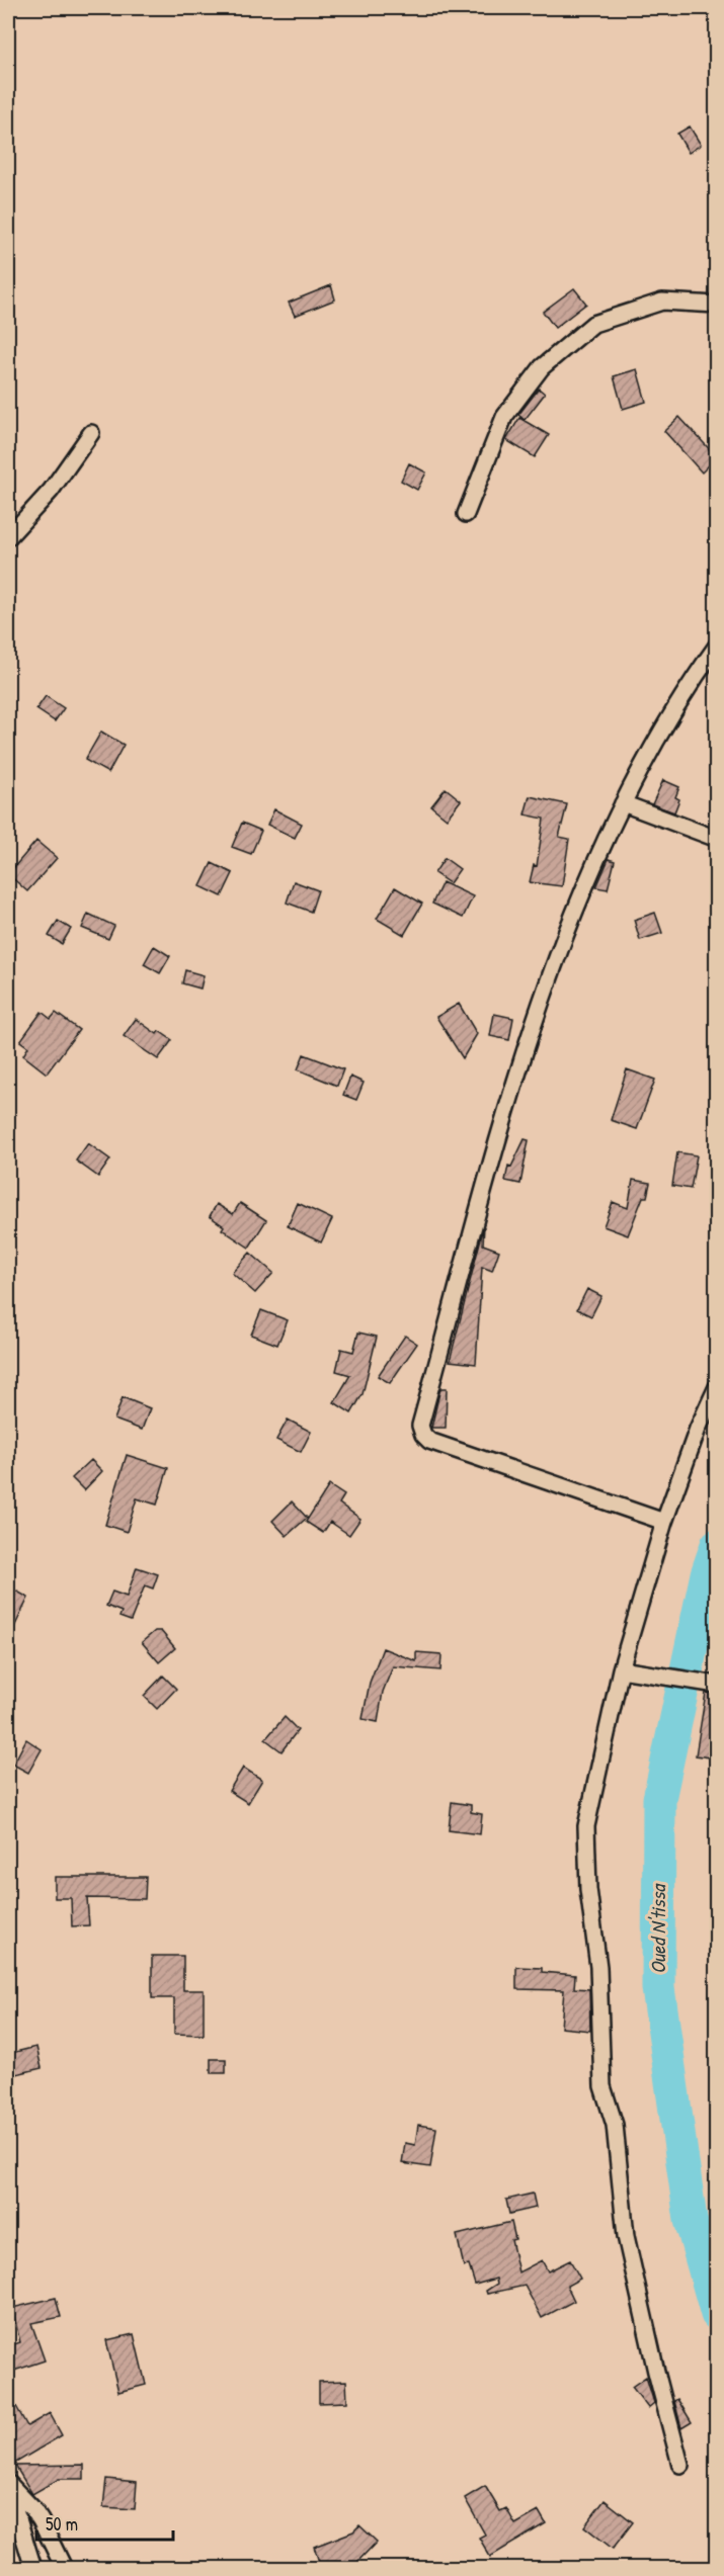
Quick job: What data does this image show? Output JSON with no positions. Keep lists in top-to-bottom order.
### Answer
{
  "water": ["Oued N'tissa"],
  "scale_bar": "50 m"
}
